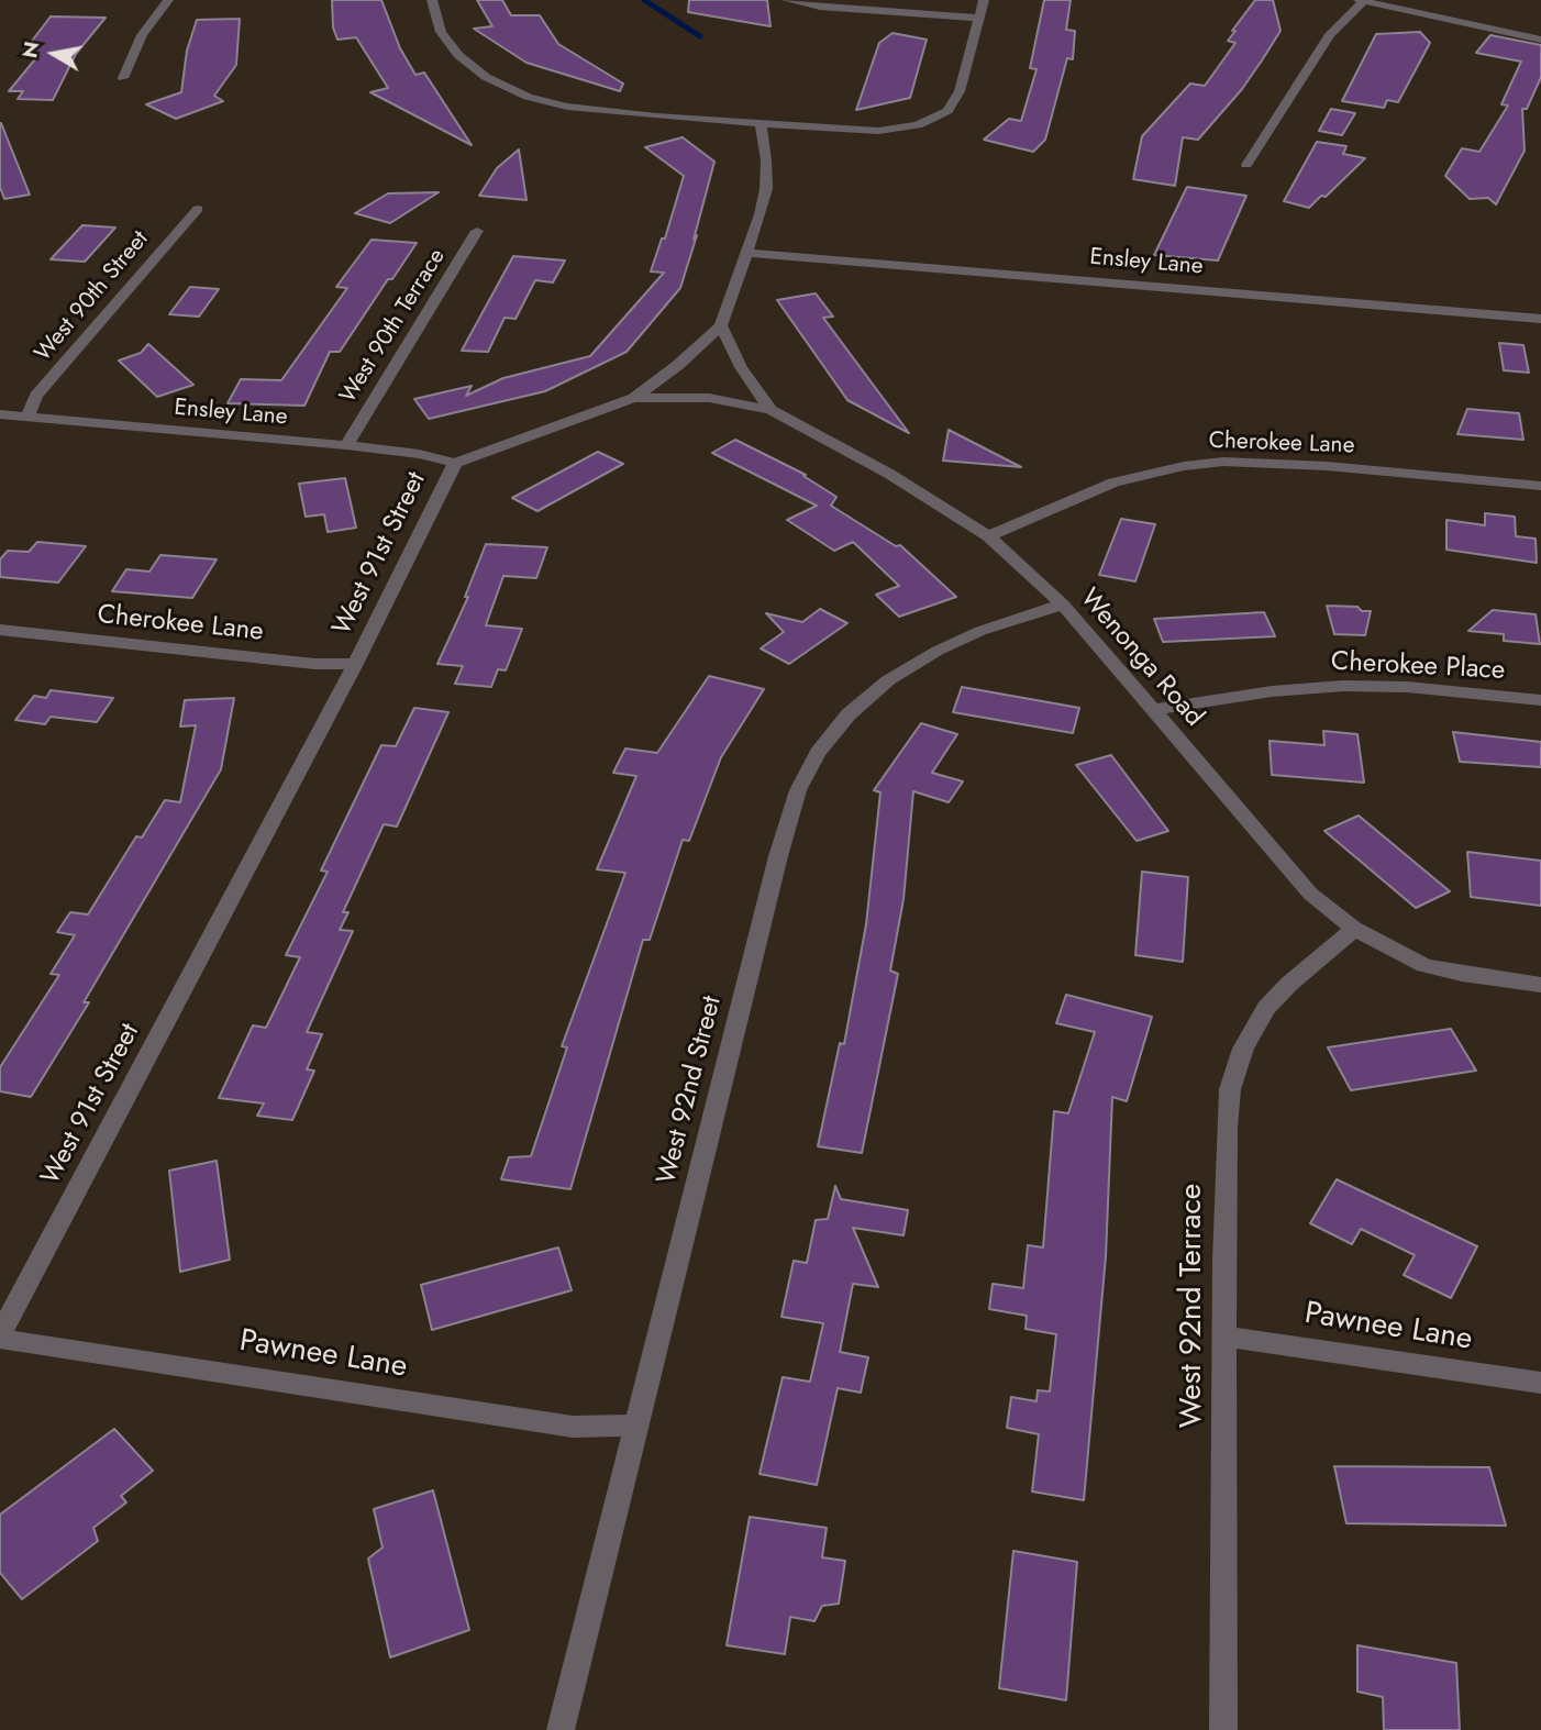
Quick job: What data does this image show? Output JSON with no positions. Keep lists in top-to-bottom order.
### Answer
{
  "streets": {
    "street": [
      "Ensley Lane",
      "West 90th Street",
      "West 90th Terrace",
      "Cherokee Lane",
      "West 91st Street",
      "Wenonga Road",
      "Cherokee Place",
      "West 92nd Street",
      "West 92nd Terrace",
      "Pawnee Lane"
    ]
  },
  "crossings": [
    ["Ensley Lane", "West 90th Street"],
    ["Ensley Lane", "West 90th Terrace"],
    ["Ensley Lane", "West 91st Street"],
    ["Cherokee Lane", "West 91st Street"],
    ["Cherokee Lane", "Wenonga Road"],
    ["West 91st Street", "Wenonga Road"],
    ["West 91st Street", "Pawnee Lane"],
    ["Wenonga Road", "Cherokee Place"],
    ["Wenonga Road", "West 92nd Street"],
    ["Wenonga Road", "West 92nd Terrace"],
    ["West 92nd Street", "Pawnee Lane"],
    ["West 92nd Terrace", "Pawnee Lane"]
  ],
  "north": "left"
}
